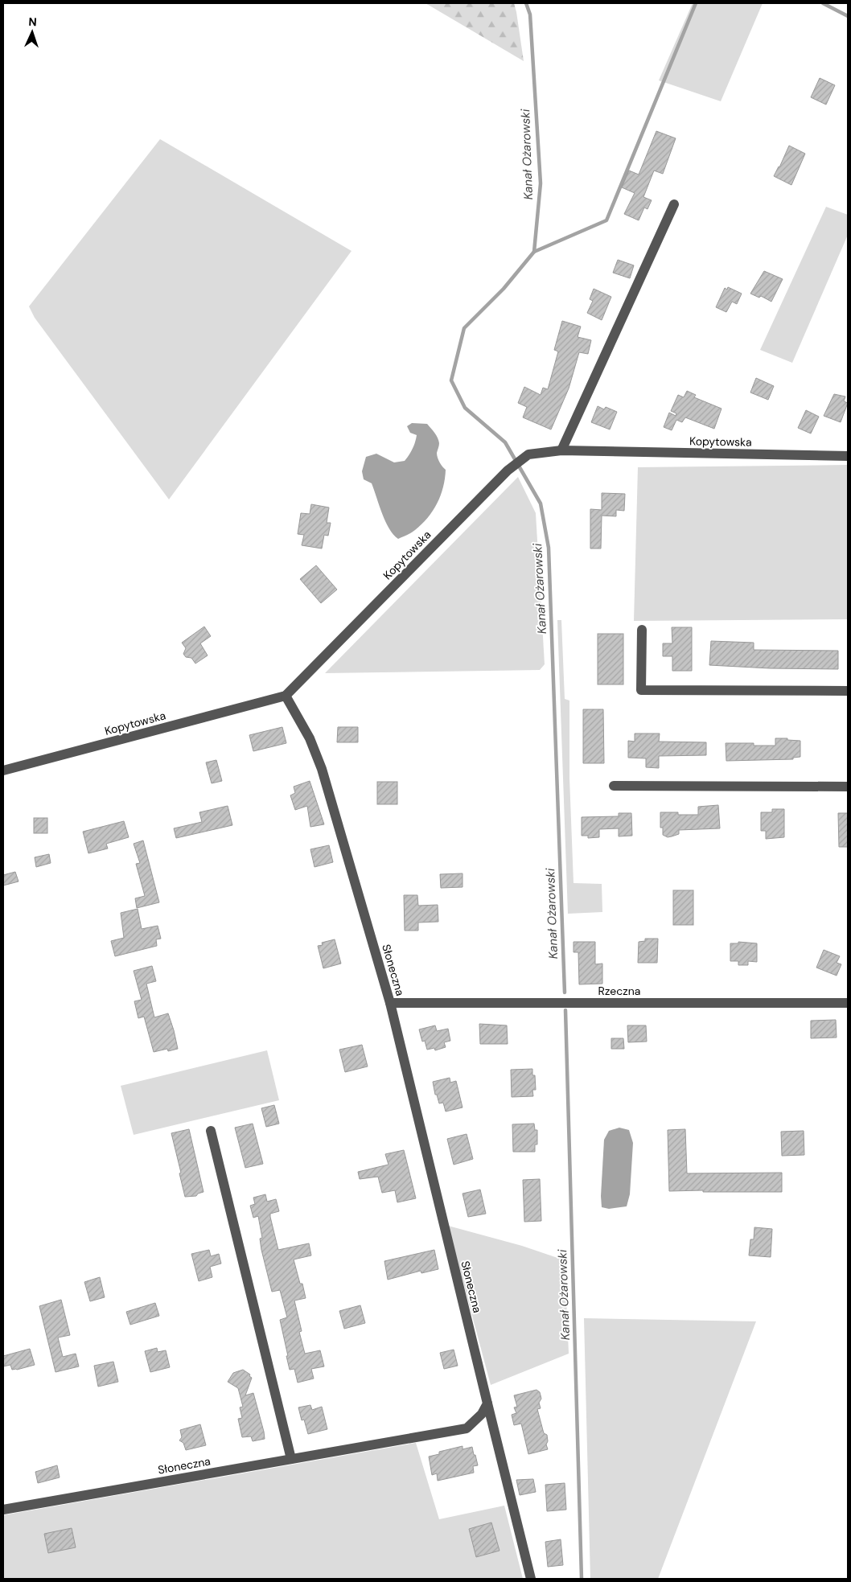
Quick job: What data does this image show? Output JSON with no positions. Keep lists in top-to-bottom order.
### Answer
{
  "streets": {
    "street": ["Kopytowska", "Słoneczna", "Rzeczna"]
  },
  "crossings": [
    ["Kopytowska", "Słoneczna"],
    ["Słoneczna", "Rzeczna"]
  ],
  "water": ["Kanał Ożarowski"],
  "north": "top"
}
